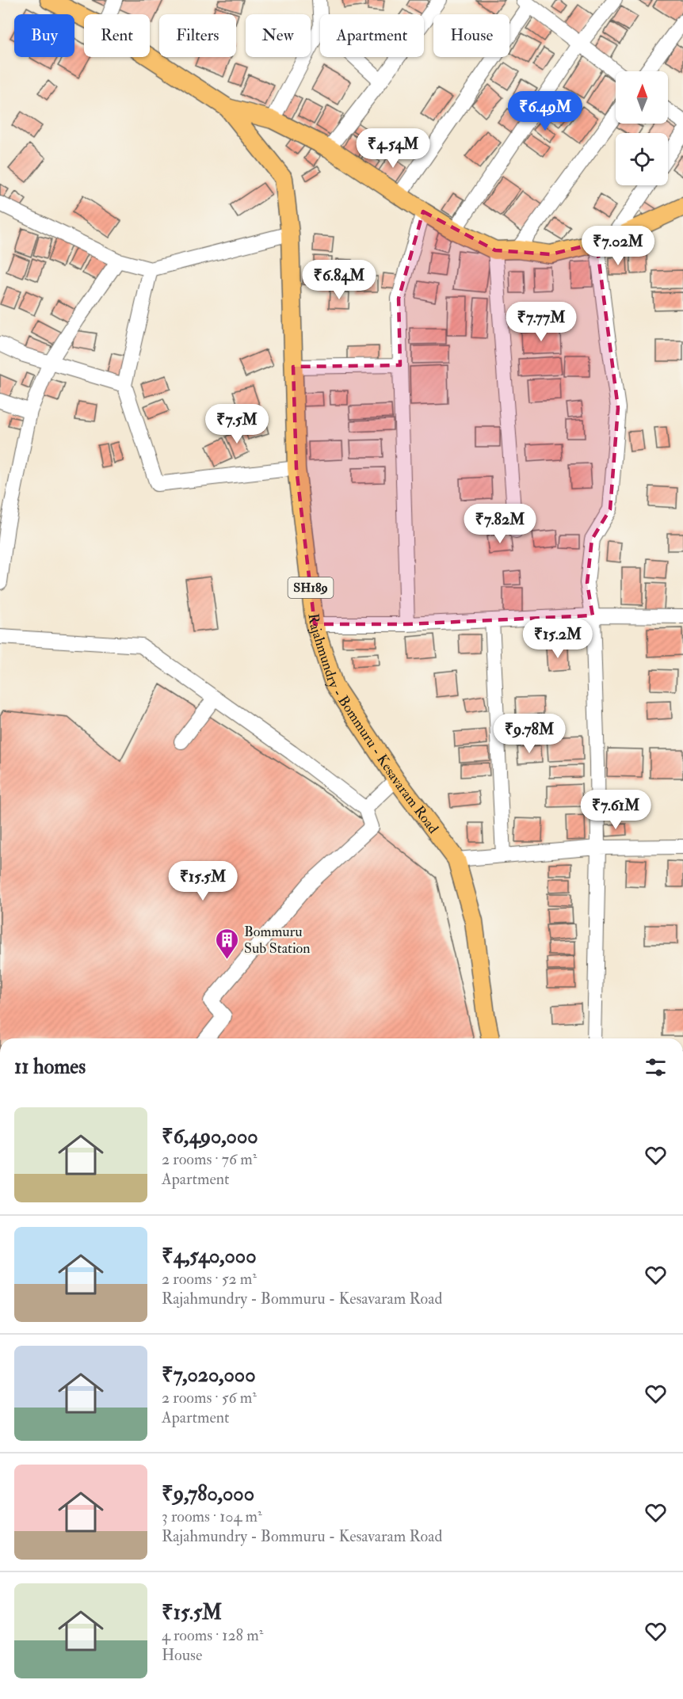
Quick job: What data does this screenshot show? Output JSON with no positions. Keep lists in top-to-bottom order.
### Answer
{
  "streets": {
    "main road": ["SH189", "Rajahmundry - Bommuru - Kesavaram Road"]
  },
  "places": {
    "building": ["Bommuru Sub Station"]
  },
  "north": "top",
  "page": {
    "chip": [
      "Buy",
      "Rent",
      "Filters",
      "New",
      "Apartment",
      "House"
    ],
    "price": [
      "₹6.49M",
      "₹4.54M",
      "₹7.02M",
      "₹6.84M",
      "₹7.77M",
      "₹7.5M",
      "₹7.82M",
      "₹15.2M",
      "₹9.78M",
      "₹7.61M",
      "₹15.5M"
    ],
    "heading": "11 homes",
    "list": [
      {
        "name": "₹6,490,000",
        "note": "2 rooms · 76 m² · Apartment"
      },
      {
        "name": "₹4,540,000",
        "note": "2 rooms · 52 m² · Rajahmundry - Bommuru - Kesavaram Road"
      },
      {
        "name": "₹7,020,000",
        "note": "2 rooms · 56 m² · Apartment"
      },
      {
        "name": "₹9,780,000",
        "note": "3 rooms · 104 m² · Rajahmundry - Bommuru - Kesavaram Road"
      },
      {
        "name": "₹15.5M",
        "note": "4 rooms · 128 m² · House"
      }
    ]
  }
}
